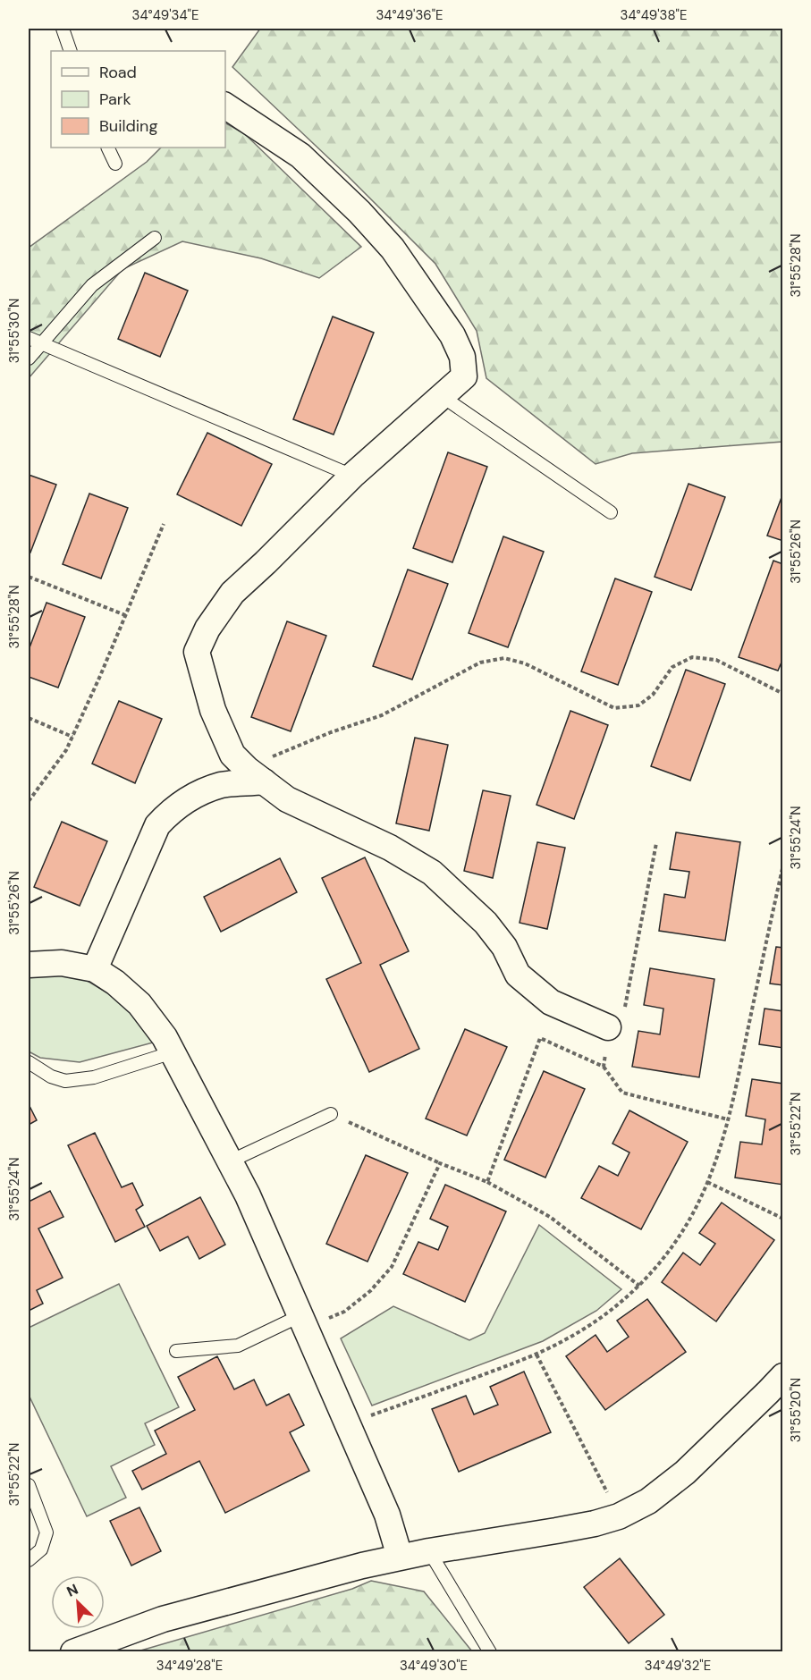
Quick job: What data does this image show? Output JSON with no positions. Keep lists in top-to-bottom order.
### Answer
{
  "legend": ["Road", "Park", "Building"],
  "north": "top left",
  "coordinates": [
    "34°49'34\"E",
    "34°49'36\"E",
    "34°49'38\"E",
    "31°55'28\"N",
    "31°55'30\"N",
    "31°55'26\"N",
    "31°55'24\"N",
    "31°55'22\"N",
    "31°55'20\"N",
    "34°49'28\"E",
    "34°49'30\"E",
    "34°49'32\"E"
  ]
}
